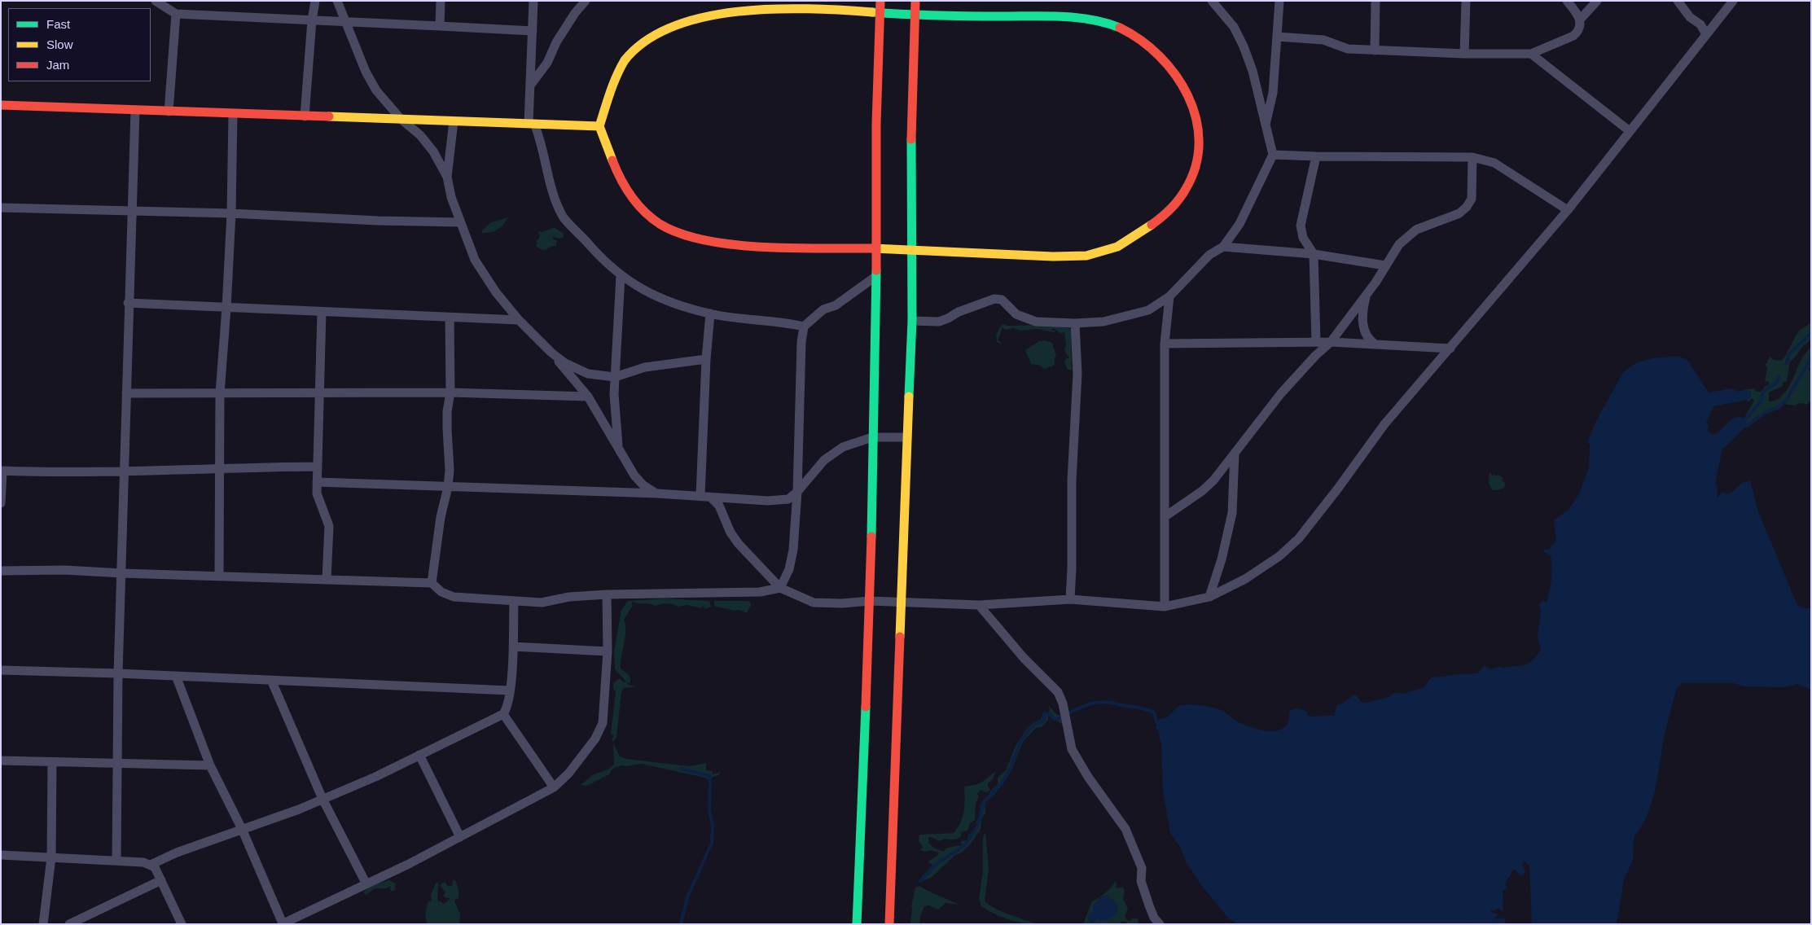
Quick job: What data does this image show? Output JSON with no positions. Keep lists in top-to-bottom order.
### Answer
{
  "legend": ["Fast", "Slow", "Jam"]
}
